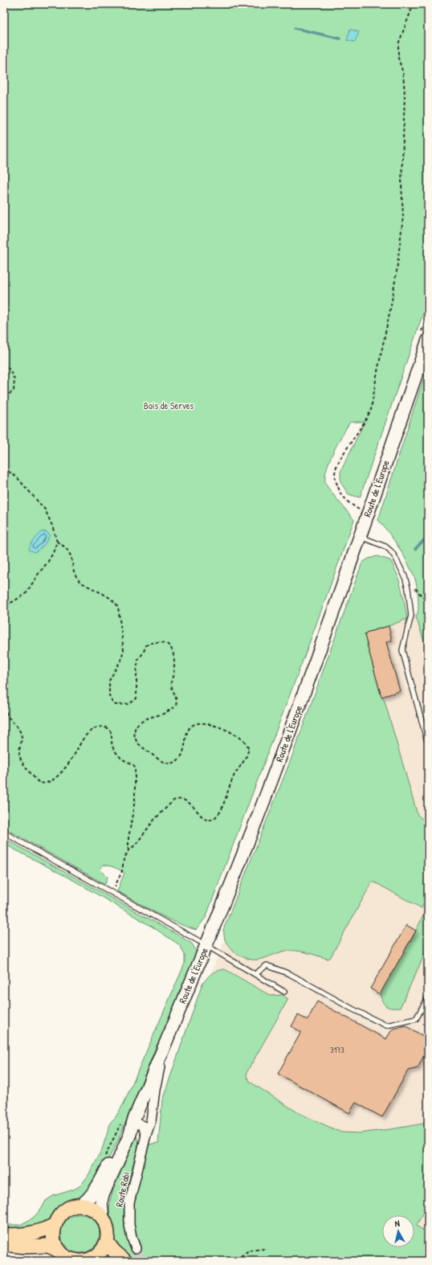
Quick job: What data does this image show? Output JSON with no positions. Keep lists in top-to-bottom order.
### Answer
{
  "streets": {
    "street": ["Route de l'Europe", "Route Rabi"]
  },
  "crossings": [
    ["Route de l'Europe", "Route Rabi"]
  ],
  "parks": ["Bois de Serves"],
  "house_numbers": ["3173"],
  "north": "top"
}
